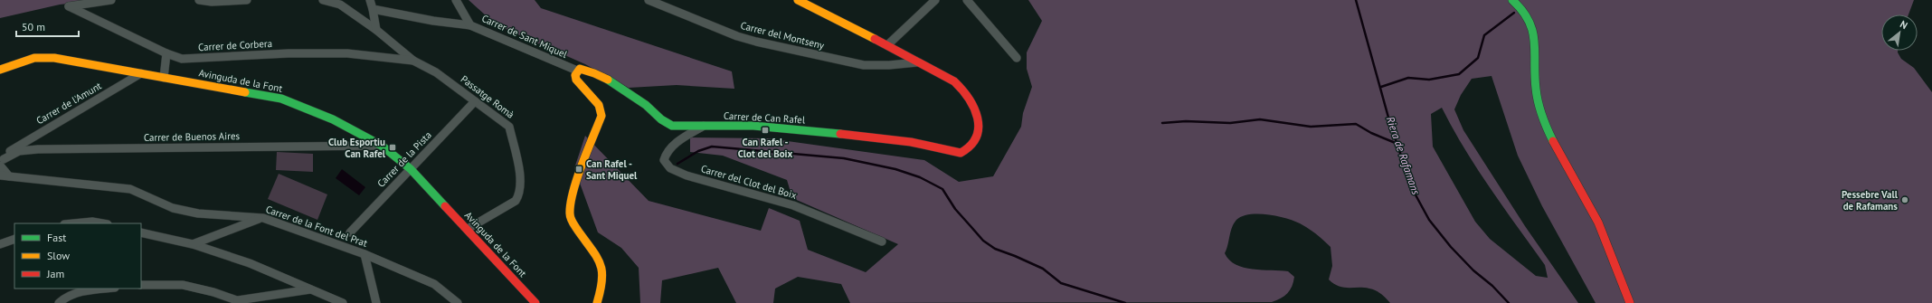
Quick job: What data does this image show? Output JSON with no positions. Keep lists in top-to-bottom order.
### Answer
{
  "streets": {
    "street": [
      "Carrer del Montseny",
      "Carrer de Sant Miquel",
      "Carrer de Corbera",
      "Avinguda de la Font",
      "Passatge Romà",
      "Carrer de l'Amunt",
      "Carrer de Can Rafel",
      "Carrer de Buenos Aires",
      "Carrer de la Pista",
      "Carrer del Clot del Boix",
      "Carrer de la Font del Prat"
    ]
  },
  "crossings": [
    ["Carrer del Montseny", "Carrer de Can Rafel"],
    ["Carrer de Sant Miquel", "Carrer de Can Rafel"],
    ["Carrer de Corbera", "Passatge Romà"],
    ["Avinguda de la Font", "Passatge Romà"],
    ["Avinguda de la Font", "Carrer de l'Amunt"],
    ["Avinguda de la Font", "Carrer de Buenos Aires"],
    ["Avinguda de la Font", "Carrer de la Pista"],
    ["Passatge Romà", "Carrer de la Pista"],
    ["Carrer de l'Amunt", "Carrer de Buenos Aires"],
    ["Carrer de Can Rafel", "Carrer del Clot del Boix"]
  ],
  "water": ["Riera de Rafamans"],
  "places": {
    "transit": ["Can Rafel - Clot del Boix", "Club Esportiu Can Rafel", "Can Rafel - Sant Miquel"],
    "other": ["Pessebre Vall de Rafamans"]
  },
  "legend": ["Fast", "Slow", "Jam"],
  "scale_bar": "50 m",
  "north": "top right"
}
